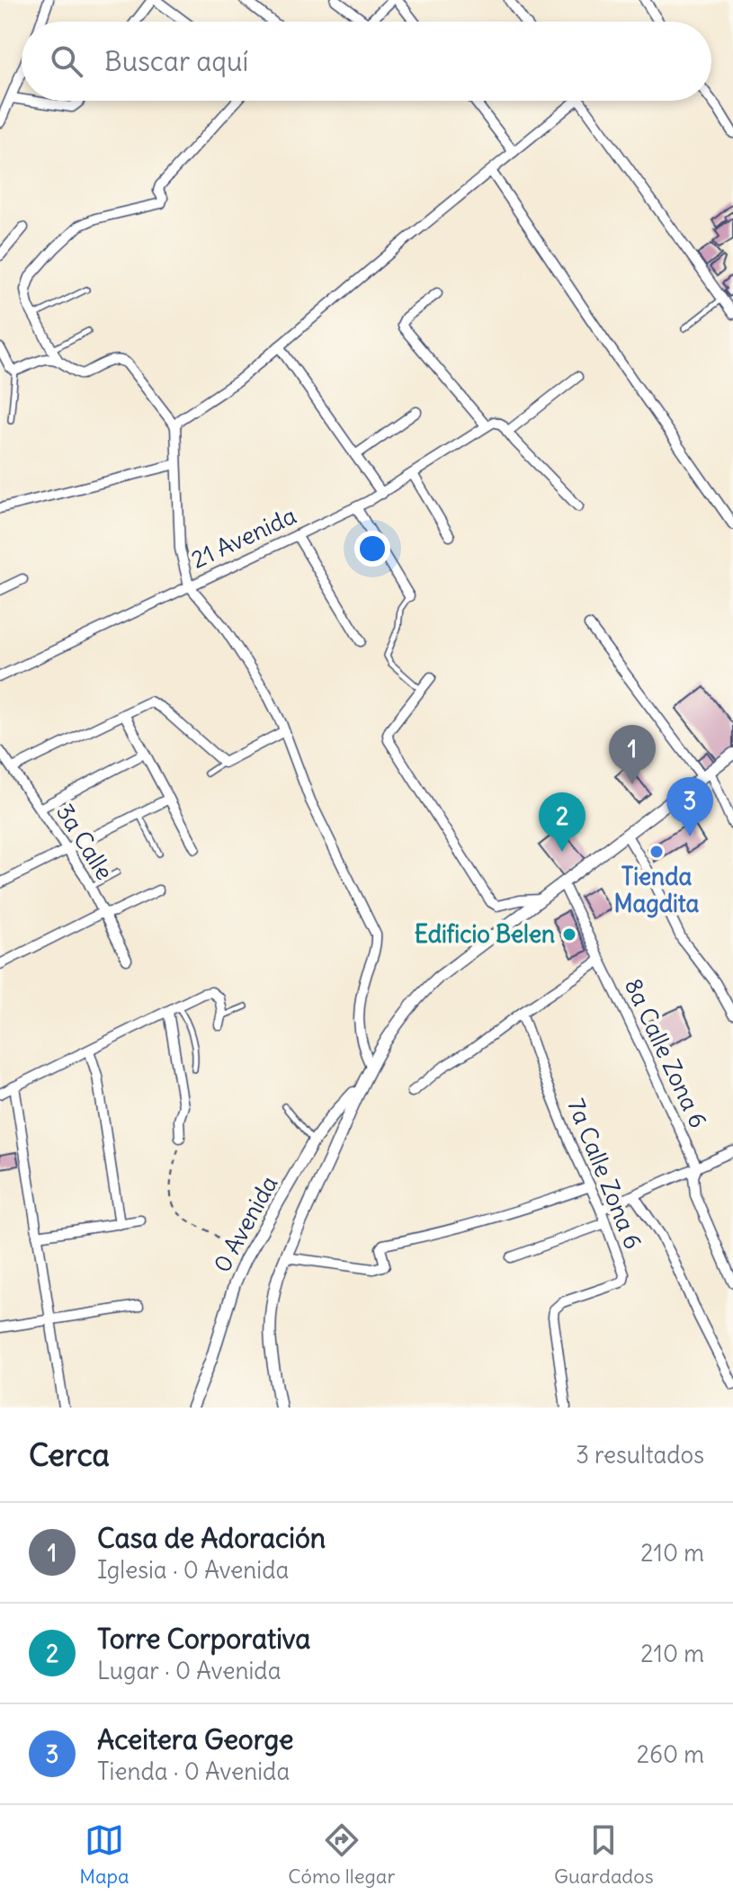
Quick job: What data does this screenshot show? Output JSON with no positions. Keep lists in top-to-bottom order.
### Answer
{
  "streets": {
    "street": [
      "21 Avenida",
      "3a Calle",
      "8a Calle Zona 6",
      "7a Calle Zona 6",
      "0 Avenida"
    ]
  },
  "crossings": [
    ["8a Calle Zona 6", "0 Avenida"]
  ],
  "places": ["Tienda Magdita", "Edificio Belen"],
  "page": {
    "search": "Buscar aquí",
    "pins": ["1", "3", "2"],
    "heading": ["Cerca", "3 resultados"],
    "list": [
      {
        "mark": "1",
        "name": "Casa de Adoración",
        "note": "Iglesia · 0 Avenida",
        "value": "210 m"
      },
      {
        "mark": "2",
        "name": "Torre Corporativa",
        "note": "Lugar · 0 Avenida",
        "value": "210 m"
      },
      {
        "mark": "3",
        "name": "Aceitera George",
        "note": "Tienda · 0 Avenida",
        "value": "260 m"
      }
    ],
    "nav": ["Mapa", "Cómo llegar", "Guardados"]
  }
}
